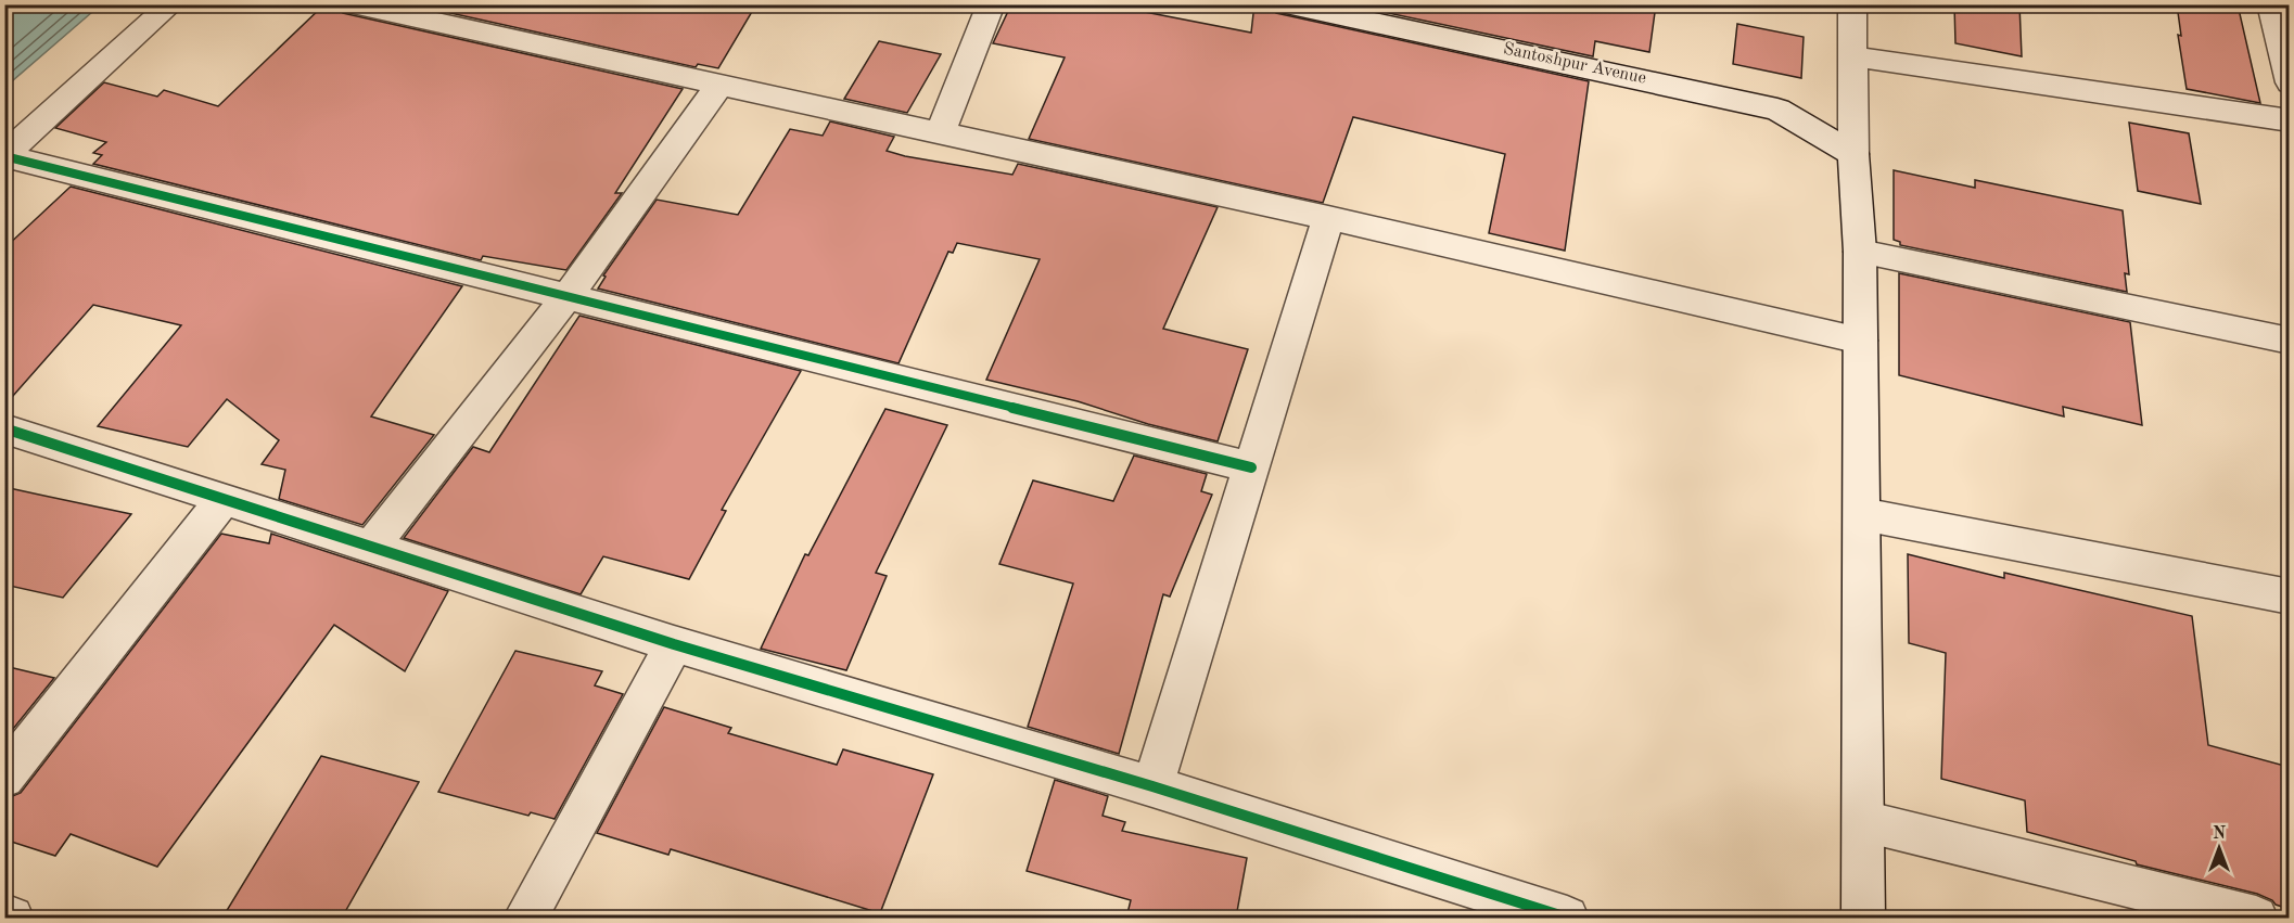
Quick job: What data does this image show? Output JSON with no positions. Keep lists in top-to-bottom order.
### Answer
{
  "streets": {
    "street": ["Santoshpur Avenue"]
  },
  "north": "top"
}
